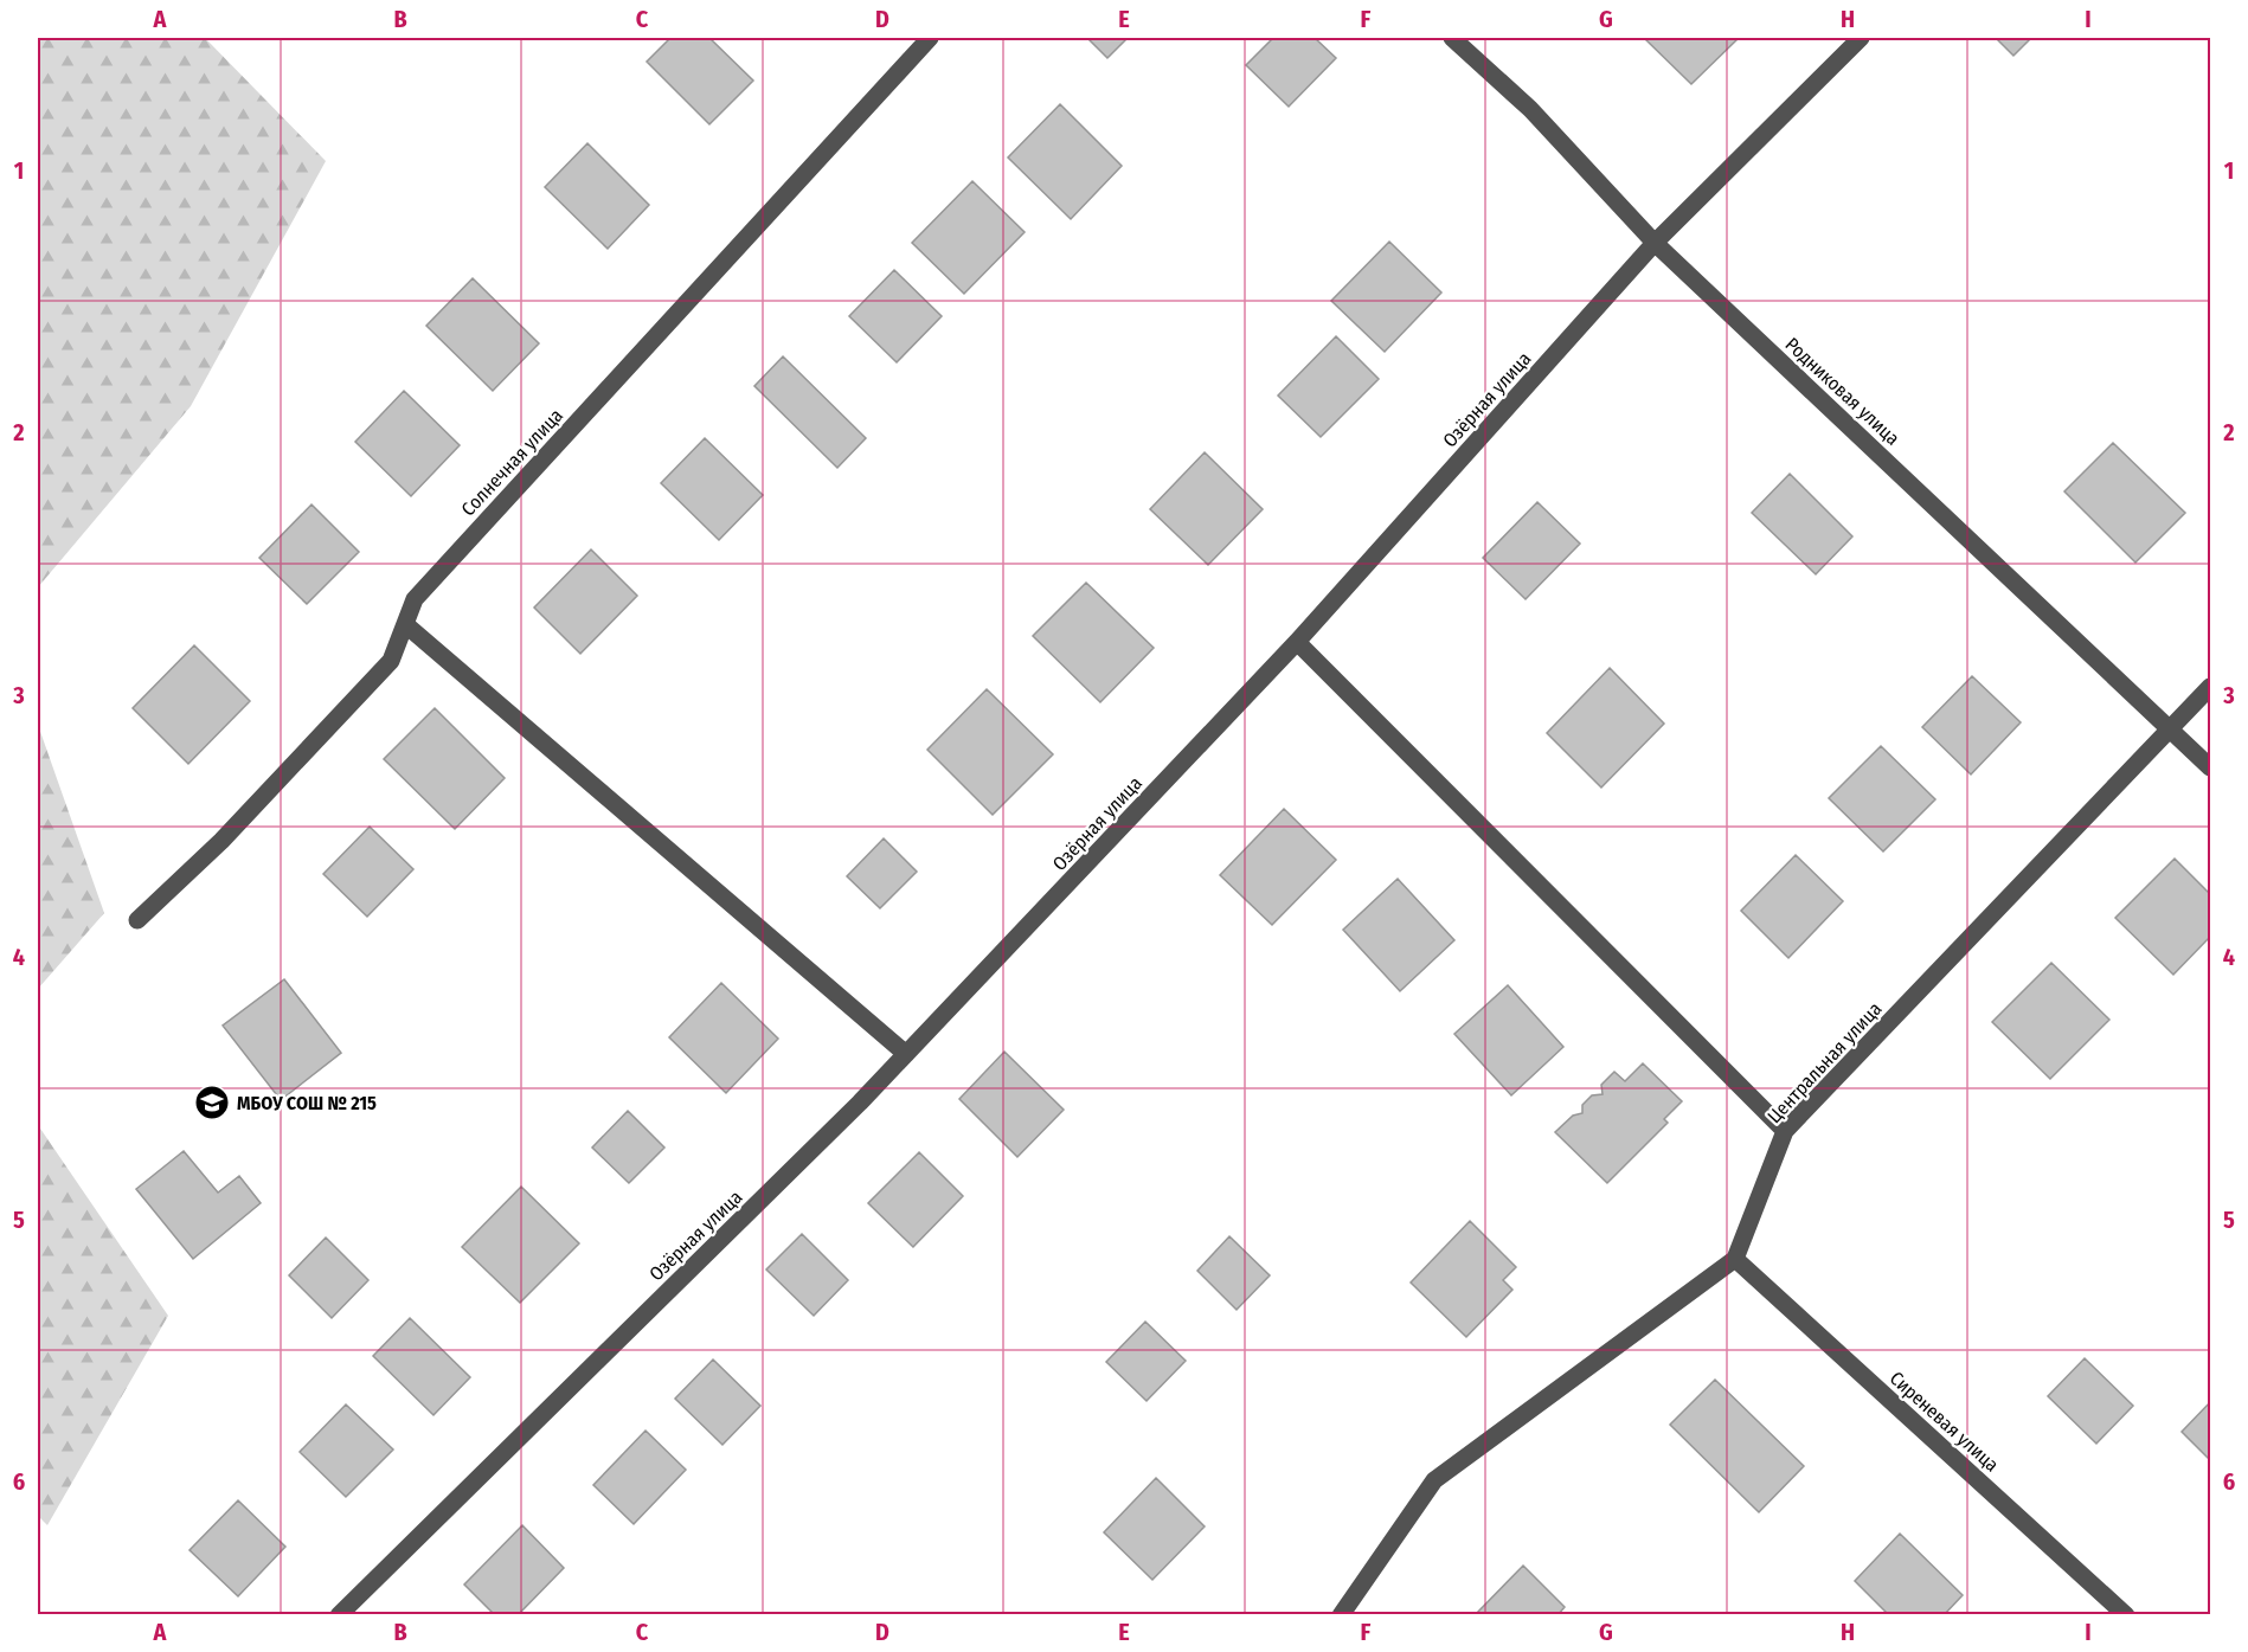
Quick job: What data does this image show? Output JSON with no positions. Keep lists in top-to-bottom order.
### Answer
{
  "streets": {
    "street": [
      "Родниковая улица",
      "Озёрная улица",
      "Солнечная улица",
      "Центральная улица",
      "Сиреневая улица"
    ]
  },
  "crossings": [
    ["Родниковая улица", "Озёрная улица"],
    ["Родниковая улица", "Центральная улица"],
    ["Центральная улица", "Сиреневая улица"]
  ],
  "places": {
    "school or university": ["МБОУ СОШ № 215"]
  },
  "grid": {
    "columns": [
      "A",
      "B",
      "C",
      "D",
      "E",
      "F",
      "G",
      "H",
      "I"
    ],
    "rows": [
      "1",
      "2",
      "3",
      "4",
      "5",
      "6"
    ]
  }
}
